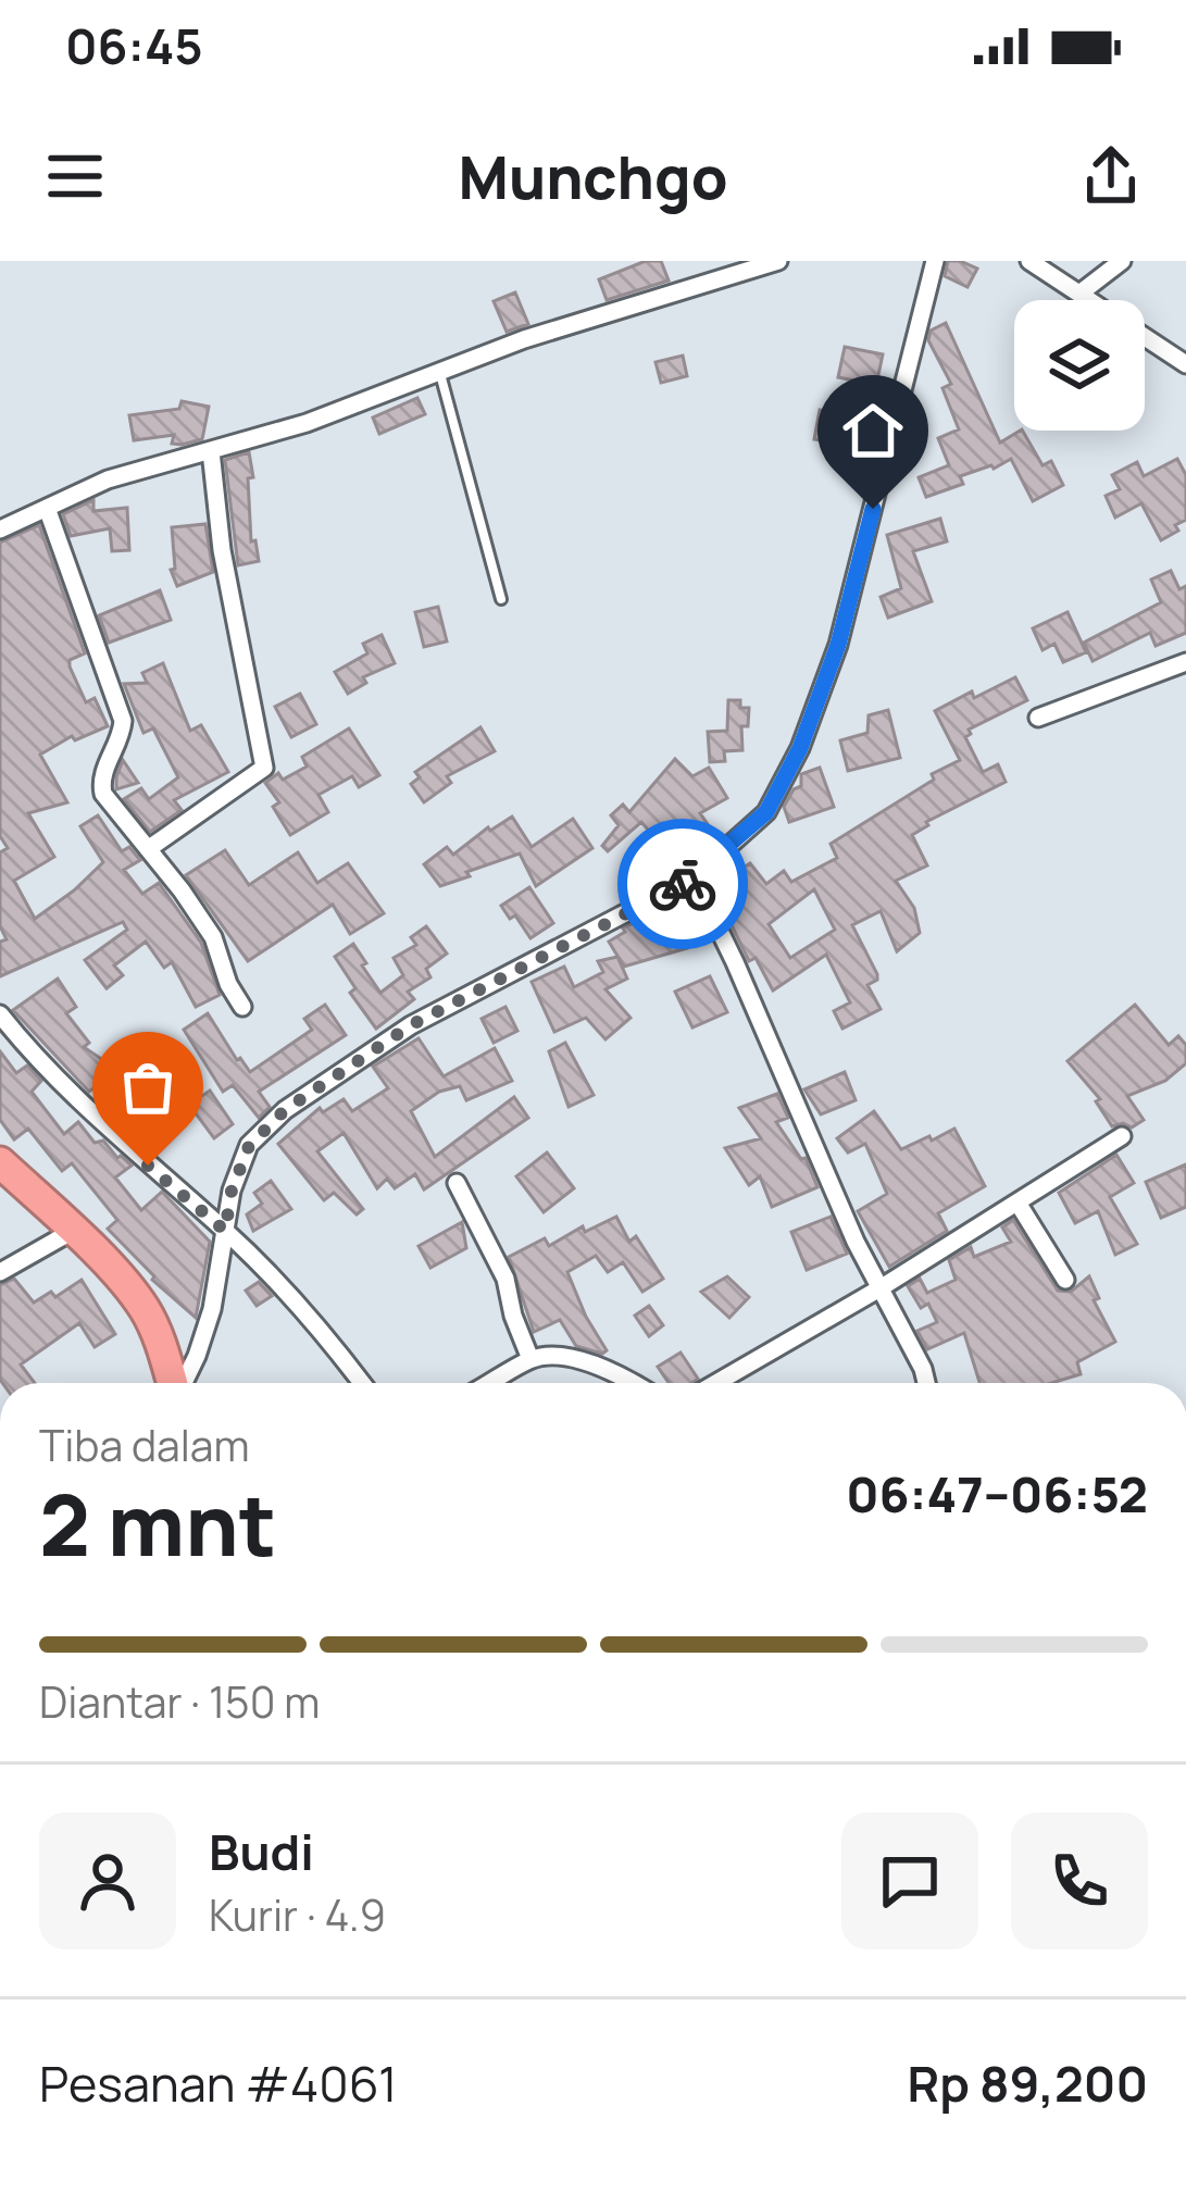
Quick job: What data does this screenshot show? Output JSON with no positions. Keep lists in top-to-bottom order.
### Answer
{
  "page": {
    "status": "06:45",
    "header": "Munchgo",
    "heading": ["2 mnt", "Tiba dalam", "06:47–06:52"],
    "panel": [
      "Budi",
      "Kurir · 4.9",
      "Pesanan #4061",
      "Rp 89,200"
    ],
    "bar": "Diantar · 150 m"
  }
}
